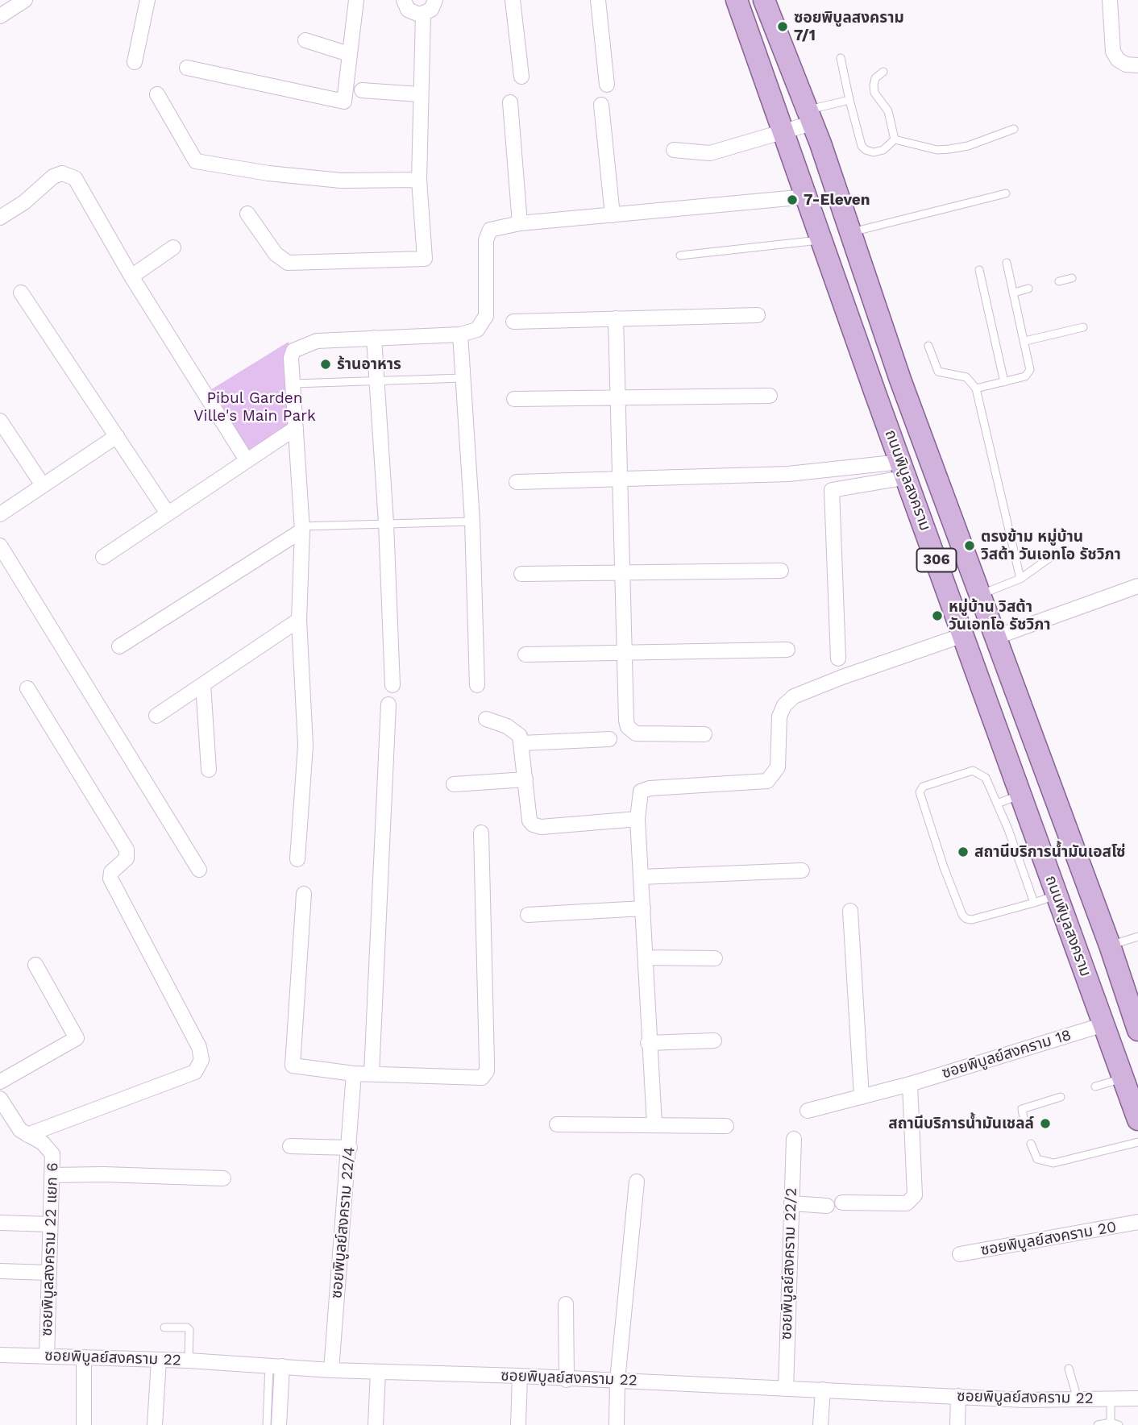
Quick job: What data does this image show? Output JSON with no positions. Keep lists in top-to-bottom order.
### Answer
{
  "streets": {
    "main road": ["ถนนพิบูลสงคราม", "306"],
    "street": [
      "ซอยพิบูลย์สงคราม 18",
      "ซอยพิบูลย์สงคราม 22/4",
      "ซอยพิบูลย์สงคราม 20",
      "ซอยพิบูลสงคราม 22 แยก 6",
      "ซอยพิบูลย์สงคราม 22/2",
      "ซอยพิบูลย์สงคราม 22"
    ]
  },
  "crossings": [
    ["ถนนพิบูลสงคราม", "ซอยพิบูลย์สงคราม 18"],
    ["ซอยพิบูลย์สงคราม 22/4", "ซอยพิบูลย์สงคราม 22"],
    ["ซอยพิบูลสงคราม 22 แยก 6", "ซอยพิบูลย์สงคราม 22"],
    ["ซอยพิบูลย์สงคราม 22/2", "ซอยพิบูลย์สงคราม 22"]
  ],
  "parks": ["Pibul Garden Ville's Main Park"],
  "places": [
    "ซอยพิบูลสงคราม 7/1",
    "7-Eleven",
    "ร้านอาหาร",
    "ตรงข้าม หมู่บ้าน วิสต้า วันเอทโอ รัชวิภา",
    "หมู่บ้าน วิสต้า วันเอทโอ รัชวิภา",
    "สถานีบริการน้ำมันเอสโซ่",
    "สถานีบริการน้ำมันเชลล์"
  ]
}
